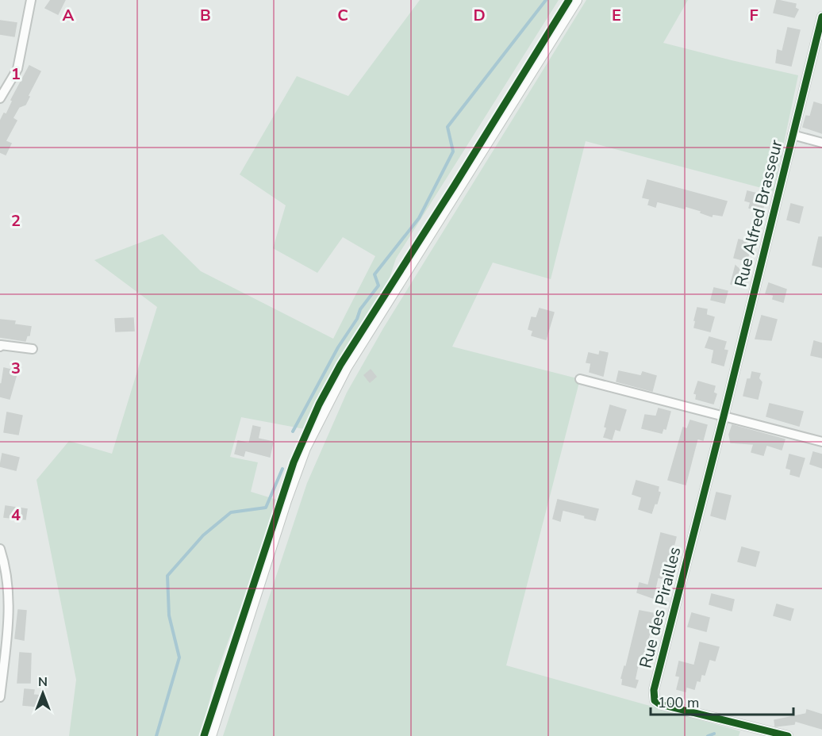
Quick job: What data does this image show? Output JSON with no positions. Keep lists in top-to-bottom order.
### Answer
{
  "streets": {
    "street": ["Rue Alfred Brasseur", "Rue des Pirailles"]
  },
  "crossings": [
    ["Rue Alfred Brasseur", "Rue des Pirailles"]
  ],
  "scale_bar": "100 m",
  "north": "top",
  "grid": {
    "columns": [
      "A",
      "B",
      "C",
      "D",
      "E",
      "F"
    ],
    "rows": [
      "1",
      "2",
      "3",
      "4"
    ]
  }
}
